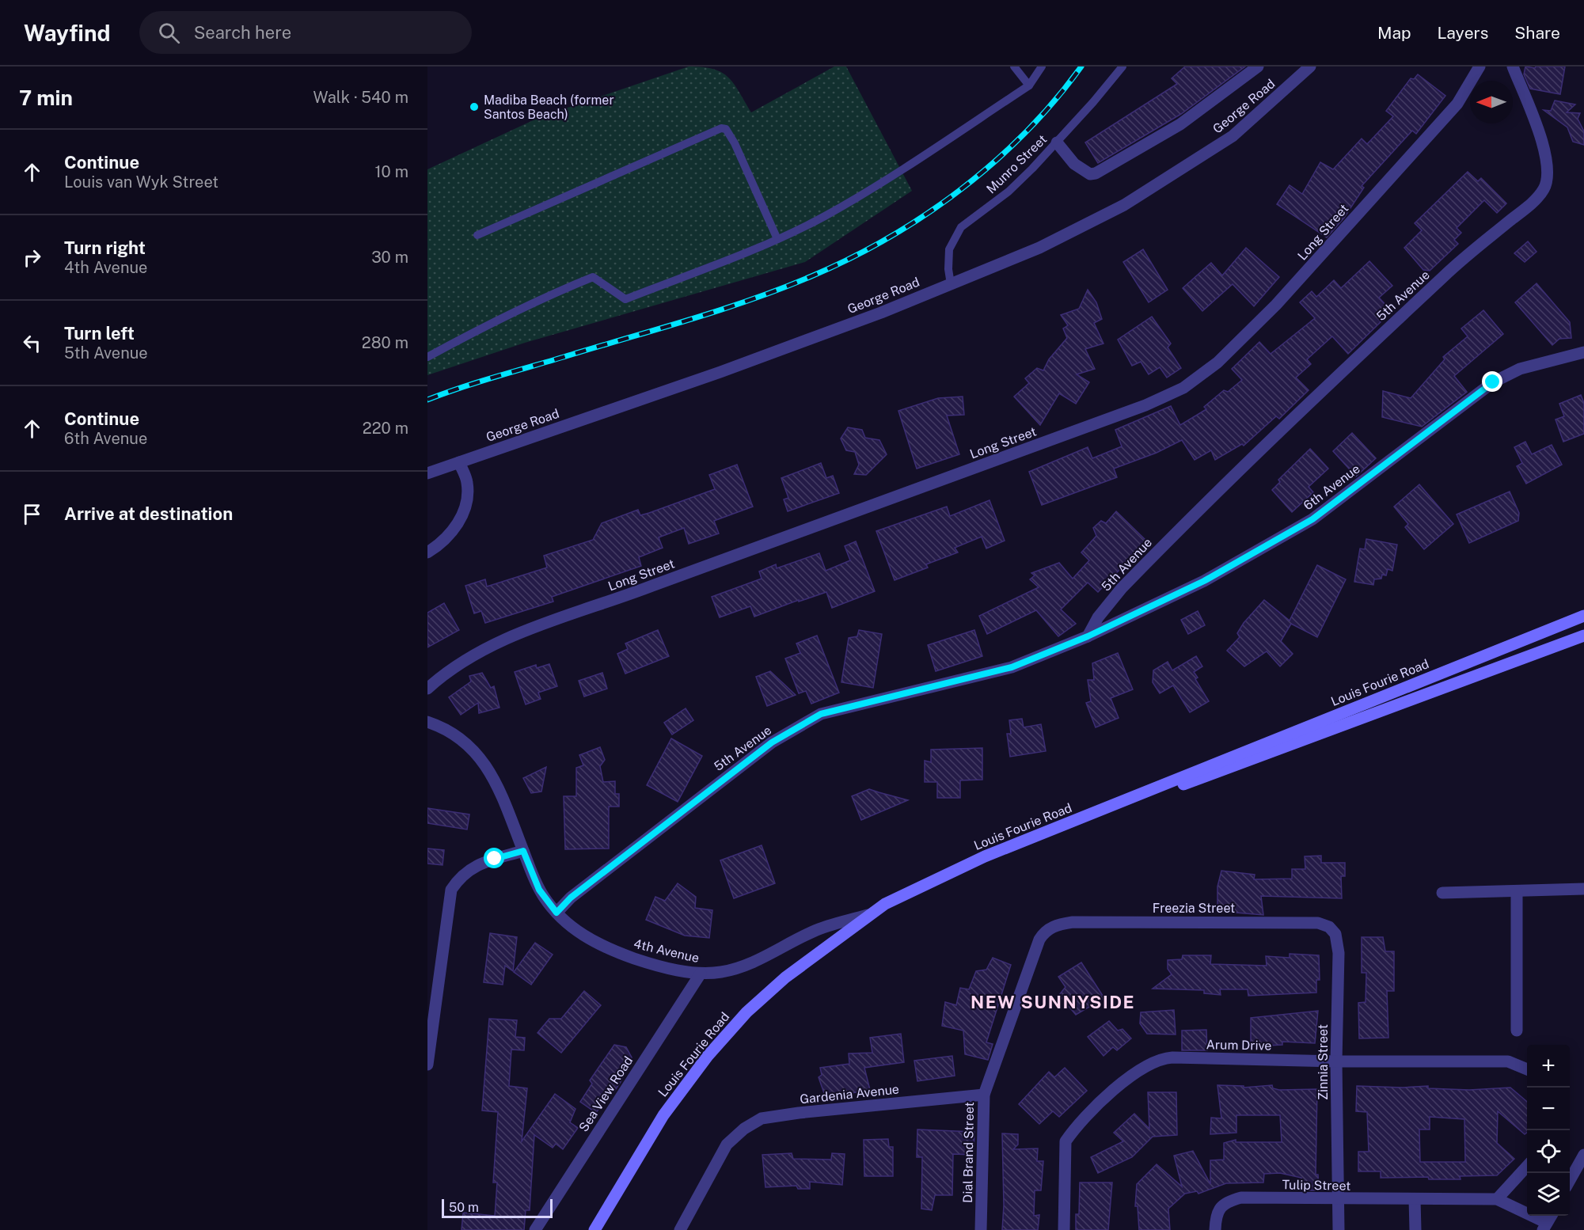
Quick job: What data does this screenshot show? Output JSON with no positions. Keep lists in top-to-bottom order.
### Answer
{
  "streets": {
    "main road": ["Louis Fourie Road"],
    "street": [
      "George Road",
      "Long Street",
      "5th Avenue",
      "6th Avenue",
      "Freezia Street",
      "4th Avenue",
      "Arum Drive",
      "Zinnia Street",
      "Sea View Road",
      "Gardenia Avenue",
      "Dial Brand Street",
      "Tulip Street"
    ],
    "lane": ["Munro Street"]
  },
  "crossings": [
    ["George Road", "Munro Street"],
    ["5th Avenue", "6th Avenue"],
    ["5th Avenue", "4th Avenue"],
    ["Louis Fourie Road", "4th Avenue"],
    ["Freezia Street", "Zinnia Street"],
    ["Freezia Street", "Dial Brand Street"],
    ["4th Avenue", "Sea View Road"],
    ["Arum Drive", "Zinnia Street"],
    ["Zinnia Street", "Tulip Street"],
    ["Gardenia Avenue", "Dial Brand Street"]
  ],
  "districts": ["NEW SUNNYSIDE"],
  "places": ["Madiba Beach (former Santos Beach)"],
  "scale_bar": "50 m",
  "north": "left",
  "page": {
    "header": "Wayfind",
    "search": "Search here",
    "nav": ["Map", "Layers", "Share"],
    "heading": ["7 min", "Walk · 540 m"],
    "list": [
      ["Continue", "Louis van Wyk Street", "10 m"],
      ["Turn right", "4th Avenue", "30 m"],
      ["Turn left", "5th Avenue", "280 m"],
      ["Continue", "6th Avenue", "220 m"],
      "Arrive at destination"
    ],
    "map_buttons": ["+", "−"],
    "scale": "50 m"
  }
}
